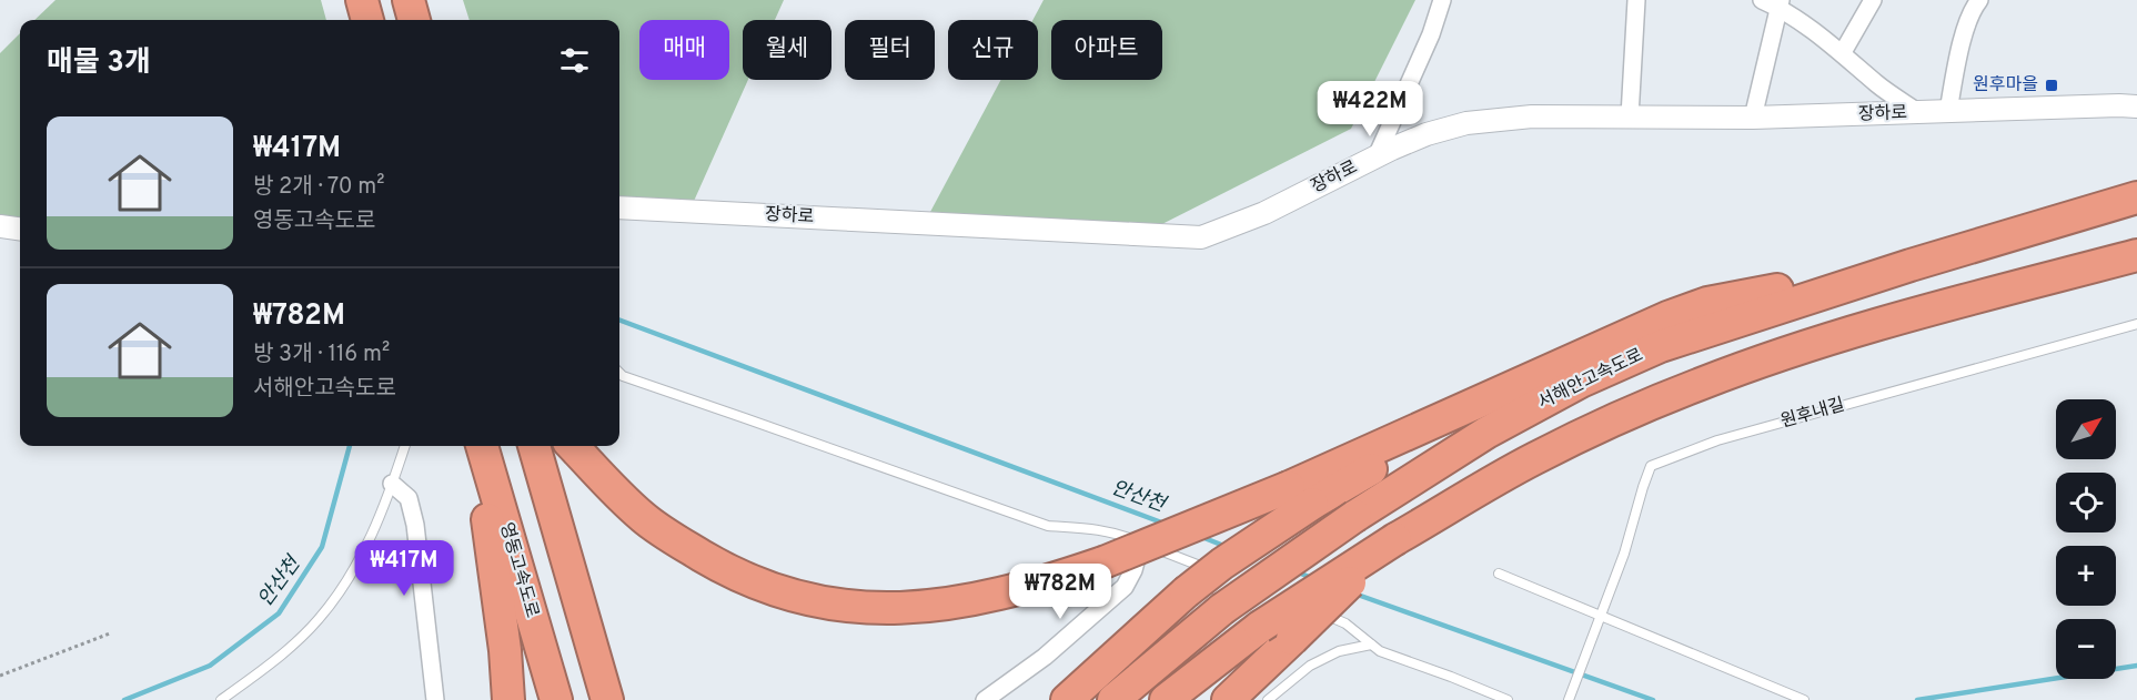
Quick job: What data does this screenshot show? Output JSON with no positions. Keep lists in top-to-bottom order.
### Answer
{
  "streets": {
    "highway": ["서해안고속도로", "영동고속도로"],
    "street": ["장하로"],
    "lane": ["원후내길"]
  },
  "water": ["안산천"],
  "places": {
    "transit": ["원후마을"]
  },
  "north": "top right",
  "page": {
    "chip": [
      "매매",
      "월세",
      "필터",
      "신규",
      "아파트"
    ],
    "heading": "매물 3개",
    "price": ["₩422M", "₩417M", "₩782M"],
    "list": [
      {
        "name": "₩417M",
        "note": "방 2개 · 70 m² · 영동고속도로"
      },
      {
        "name": "₩782M",
        "note": "방 3개 · 116 m² · 서해안고속도로"
      }
    ],
    "map_buttons": ["+", "−"]
  }
}
